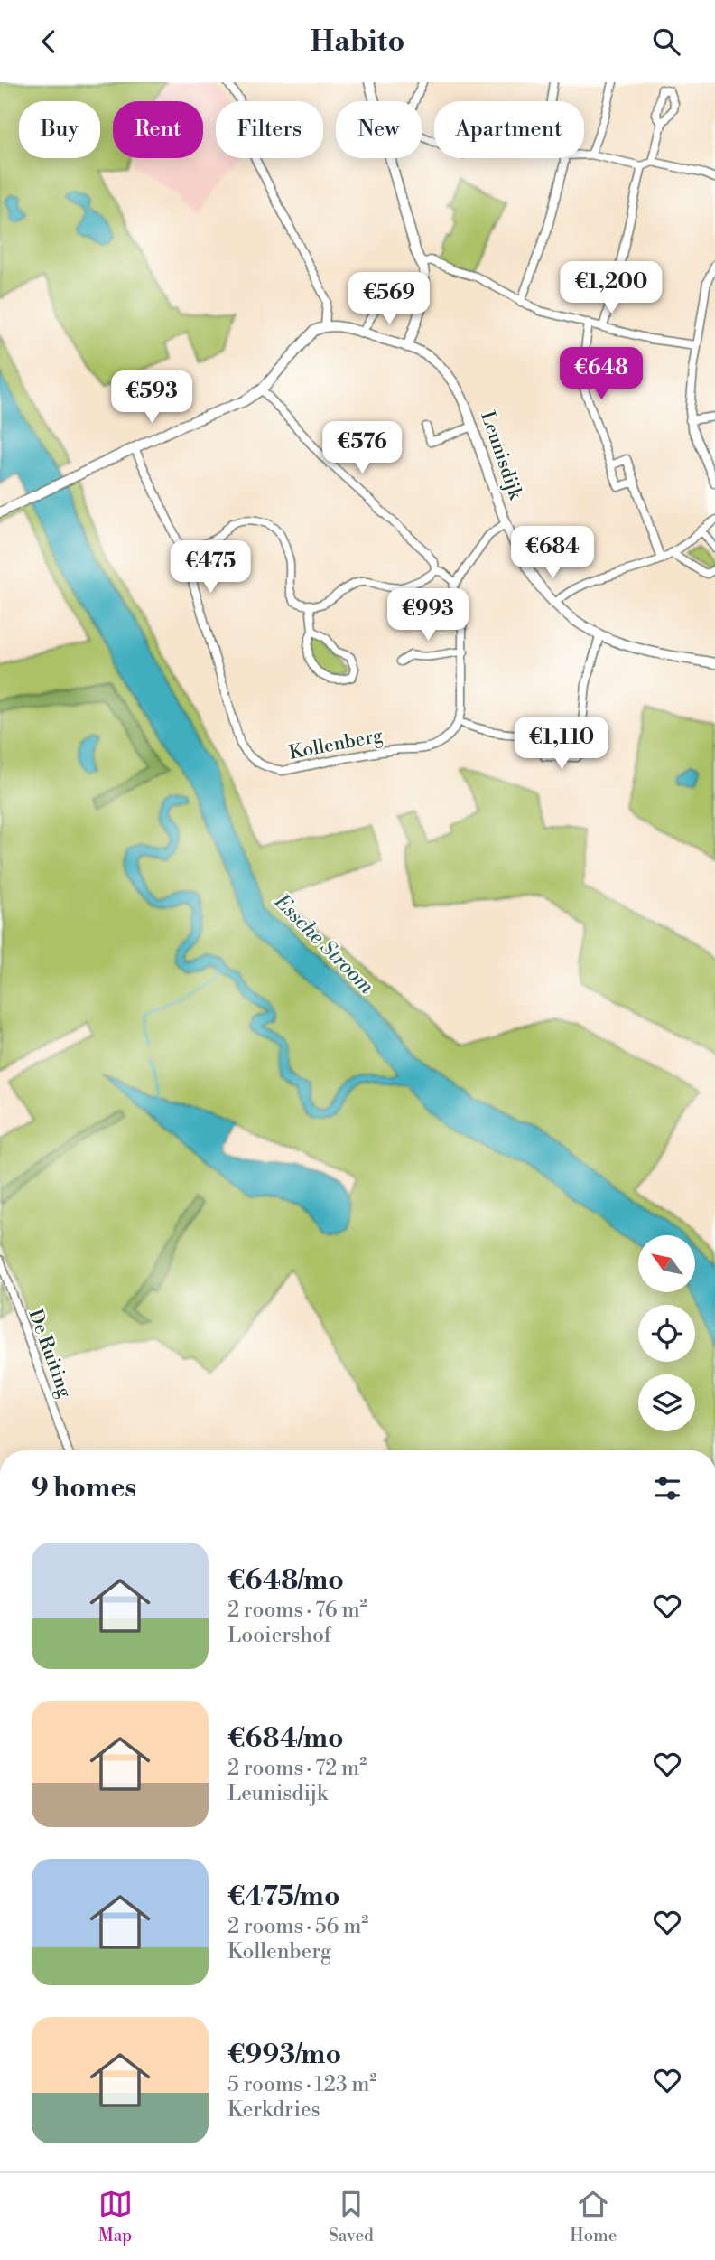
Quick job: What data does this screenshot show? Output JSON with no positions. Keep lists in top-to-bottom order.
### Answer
{
  "streets": {
    "street": ["Leunisdijk", "Kollenberg", "De Ruiting"]
  },
  "water": ["Essche Stroom"],
  "north": "top left",
  "page": {
    "header": "Habito",
    "chip": [
      "Buy",
      "Rent",
      "Filters",
      "New",
      "Apartment"
    ],
    "price": [
      "€1,200",
      "€569",
      "€648",
      "€593",
      "€576",
      "€684",
      "€475",
      "€993",
      "€1,110"
    ],
    "heading": "9 homes",
    "list": [
      {
        "name": "€648/mo",
        "note": "2 rooms · 76 m² · Looiershof"
      },
      {
        "name": "€684/mo",
        "note": "2 rooms · 72 m² · Leunisdijk"
      },
      {
        "name": "€475/mo",
        "note": "2 rooms · 56 m² · Kollenberg"
      },
      {
        "name": "€993/mo",
        "note": "5 rooms · 123 m² · Kerkdries"
      }
    ],
    "tabs": ["Map", "Saved", "Home"]
  }
}
